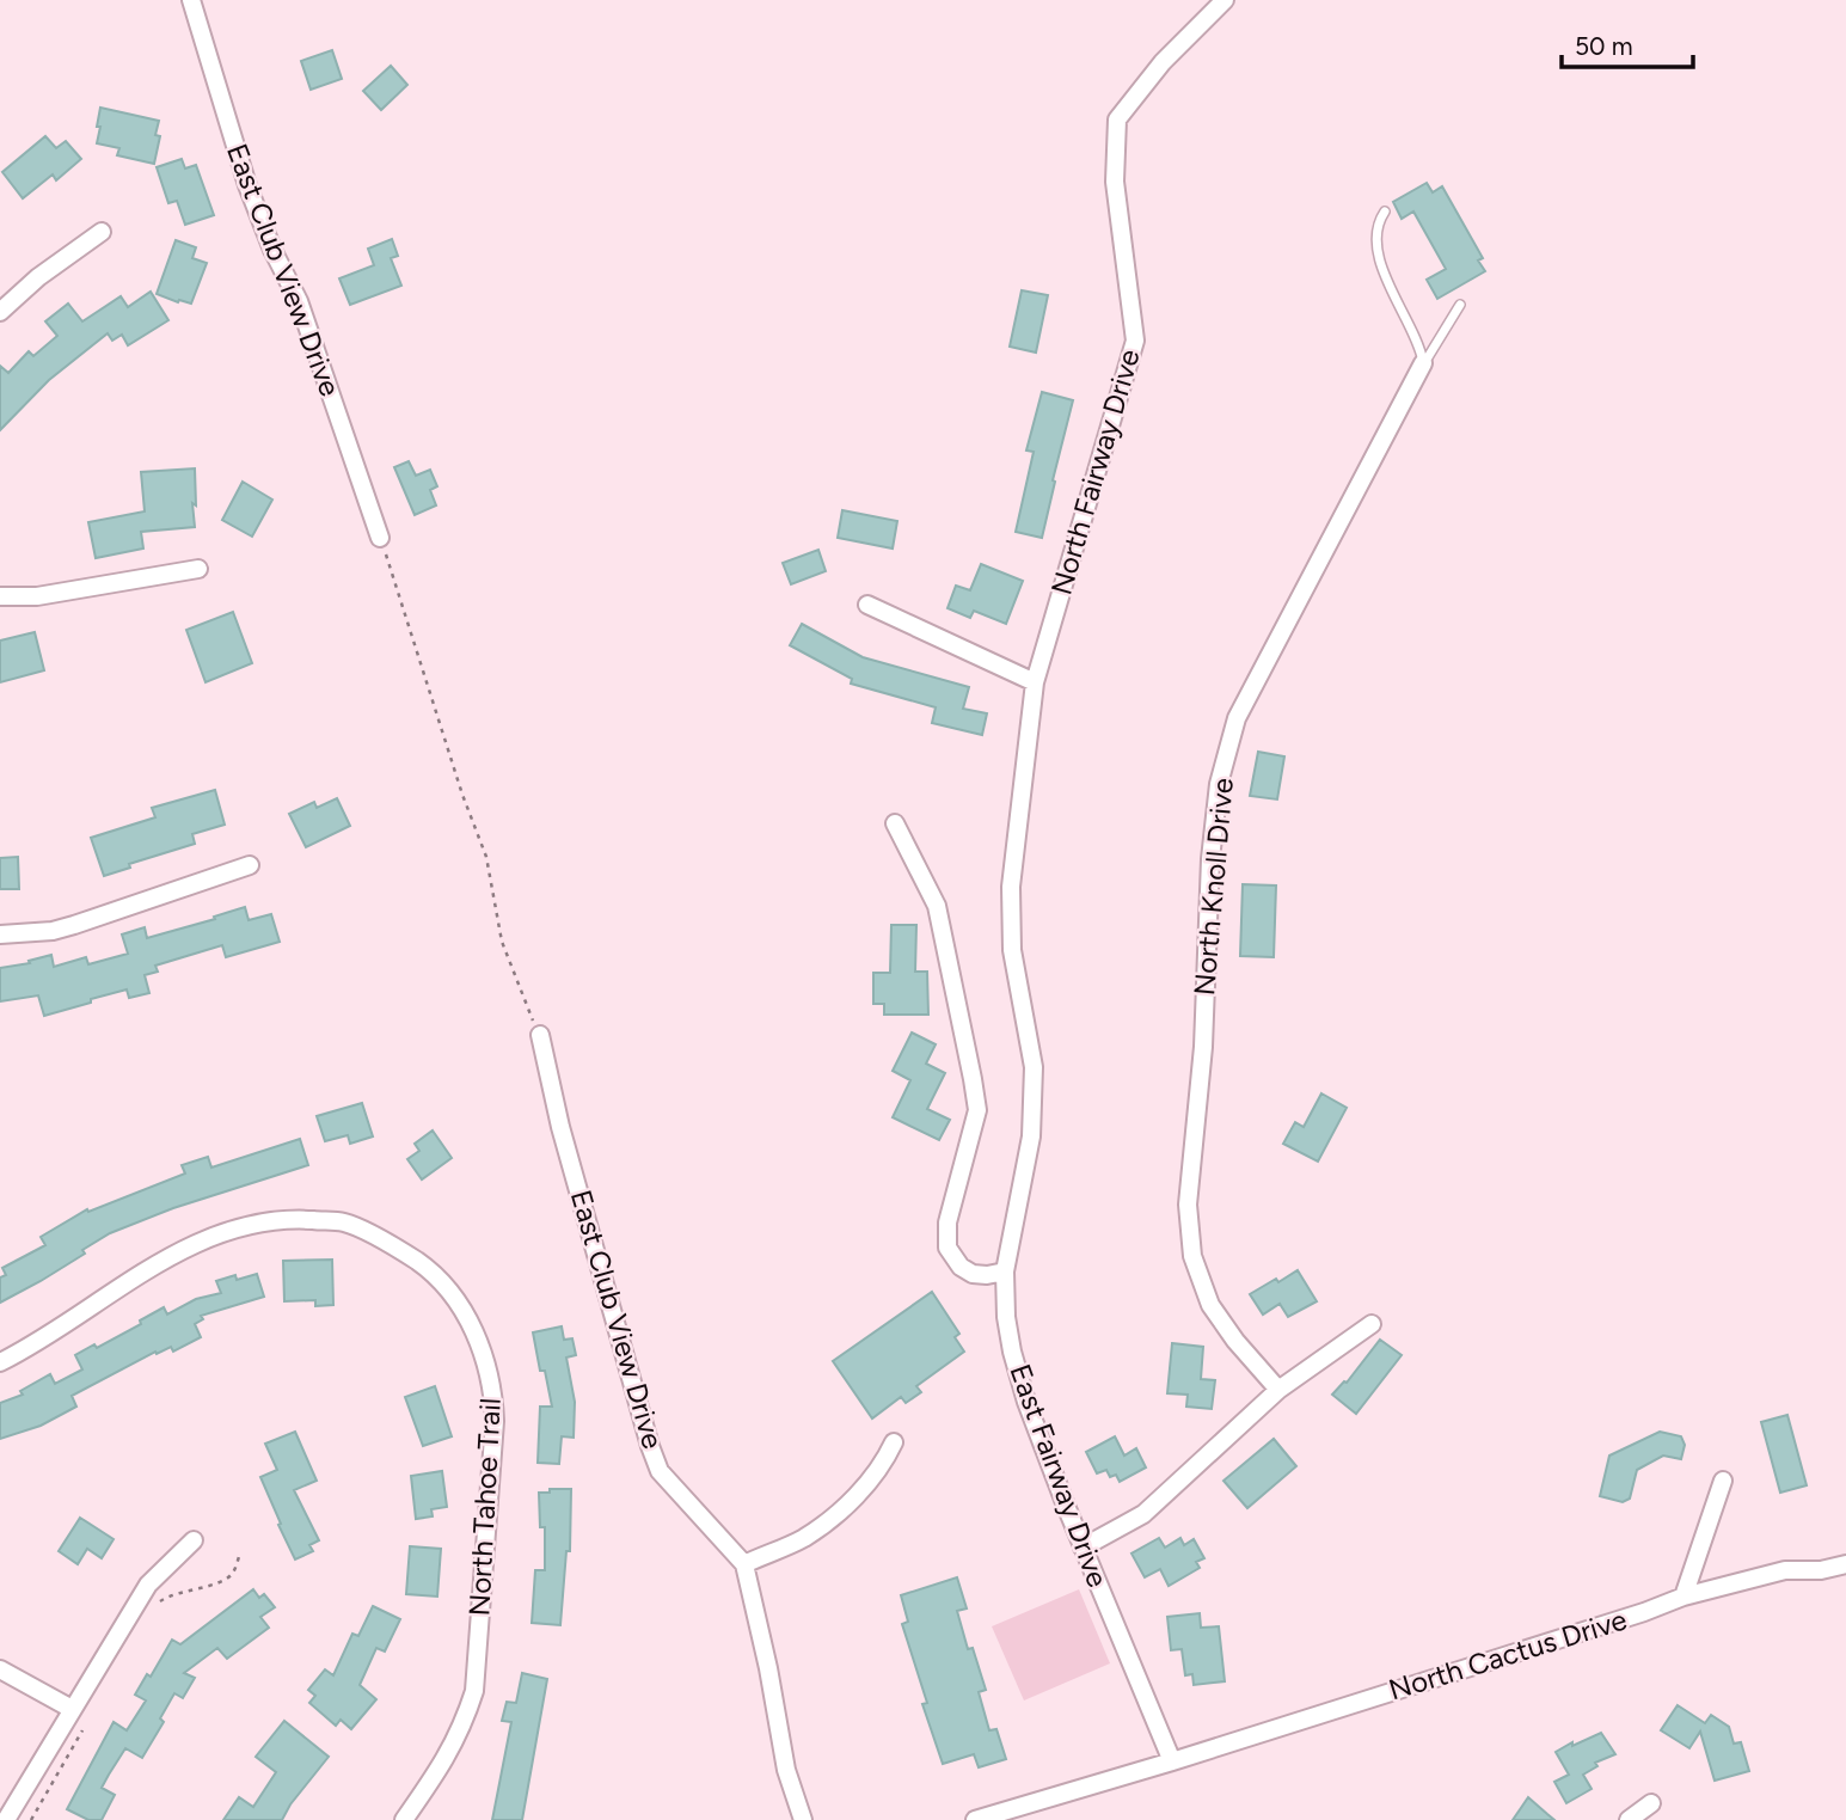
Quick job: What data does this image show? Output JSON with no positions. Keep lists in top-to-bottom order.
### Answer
{
  "streets": {
    "street": [
      "East Club View Drive",
      "North Fairway Drive",
      "North Knoll Drive",
      "East Fairway Drive",
      "North Tahoe Trail",
      "North Cactus Drive"
    ]
  },
  "crossings": [
    ["North Fairway Drive", "East Fairway Drive"],
    ["East Fairway Drive", "North Cactus Drive"]
  ],
  "scale_bar": "50 m"
}
